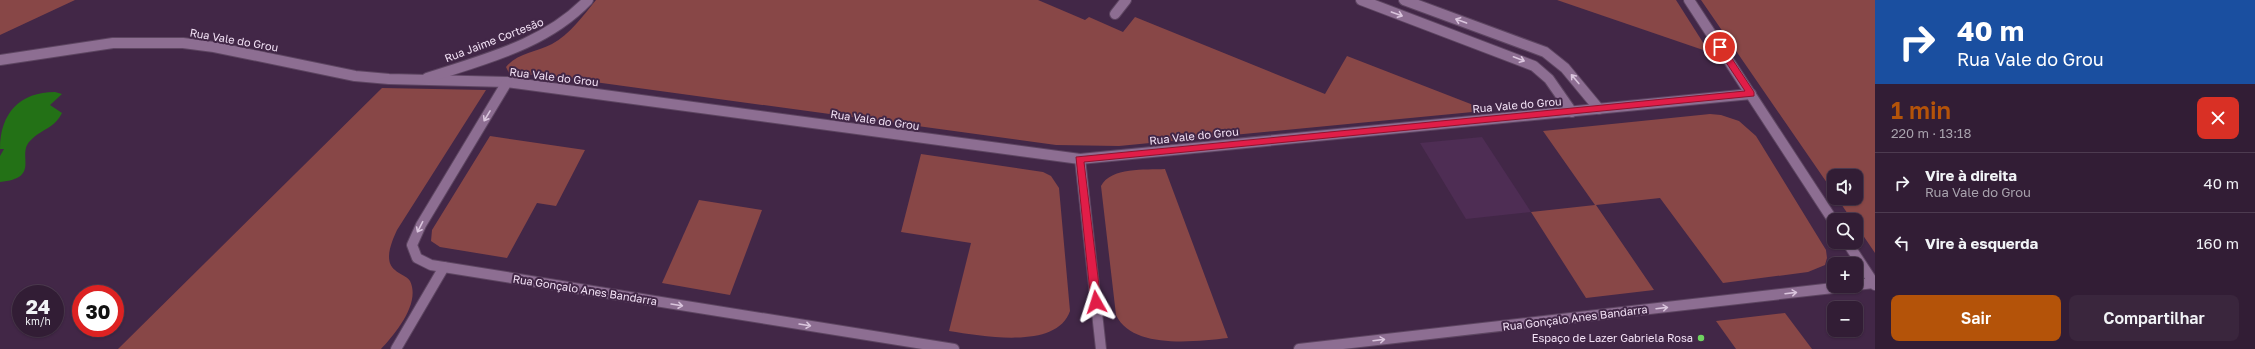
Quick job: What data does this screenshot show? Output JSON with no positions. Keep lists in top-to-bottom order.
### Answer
{
  "streets": {
    "street": ["Rua Vale do Grou", "Rua Jaime Cortesão", "Rua Gonçalo Anes Bandarra"]
  },
  "crossings": [
    ["Rua Vale do Grou", "Rua Jaime Cortesão"],
    ["Rua Vale do Grou", "Rua Gonçalo Anes Bandarra"]
  ],
  "places": ["Espaço de Lazer Gabriela Rosa"],
  "page": {
    "turn": ["40 m", "Rua Vale do Grou"],
    "heading": ["1 min", "220 m · 13:18"],
    "list": [
      {
        "name": "Vire à direita",
        "note": "Rua Vale do Grou",
        "value": "40 m"
      },
      {
        "name": "Vire à esquerda",
        "value": "160 m"
      }
    ],
    "map_buttons": ["+", "−"],
    "speed": "24 km/h",
    "limit": "30",
    "buttons": ["Sair", "Compartilhar"]
  }
}
